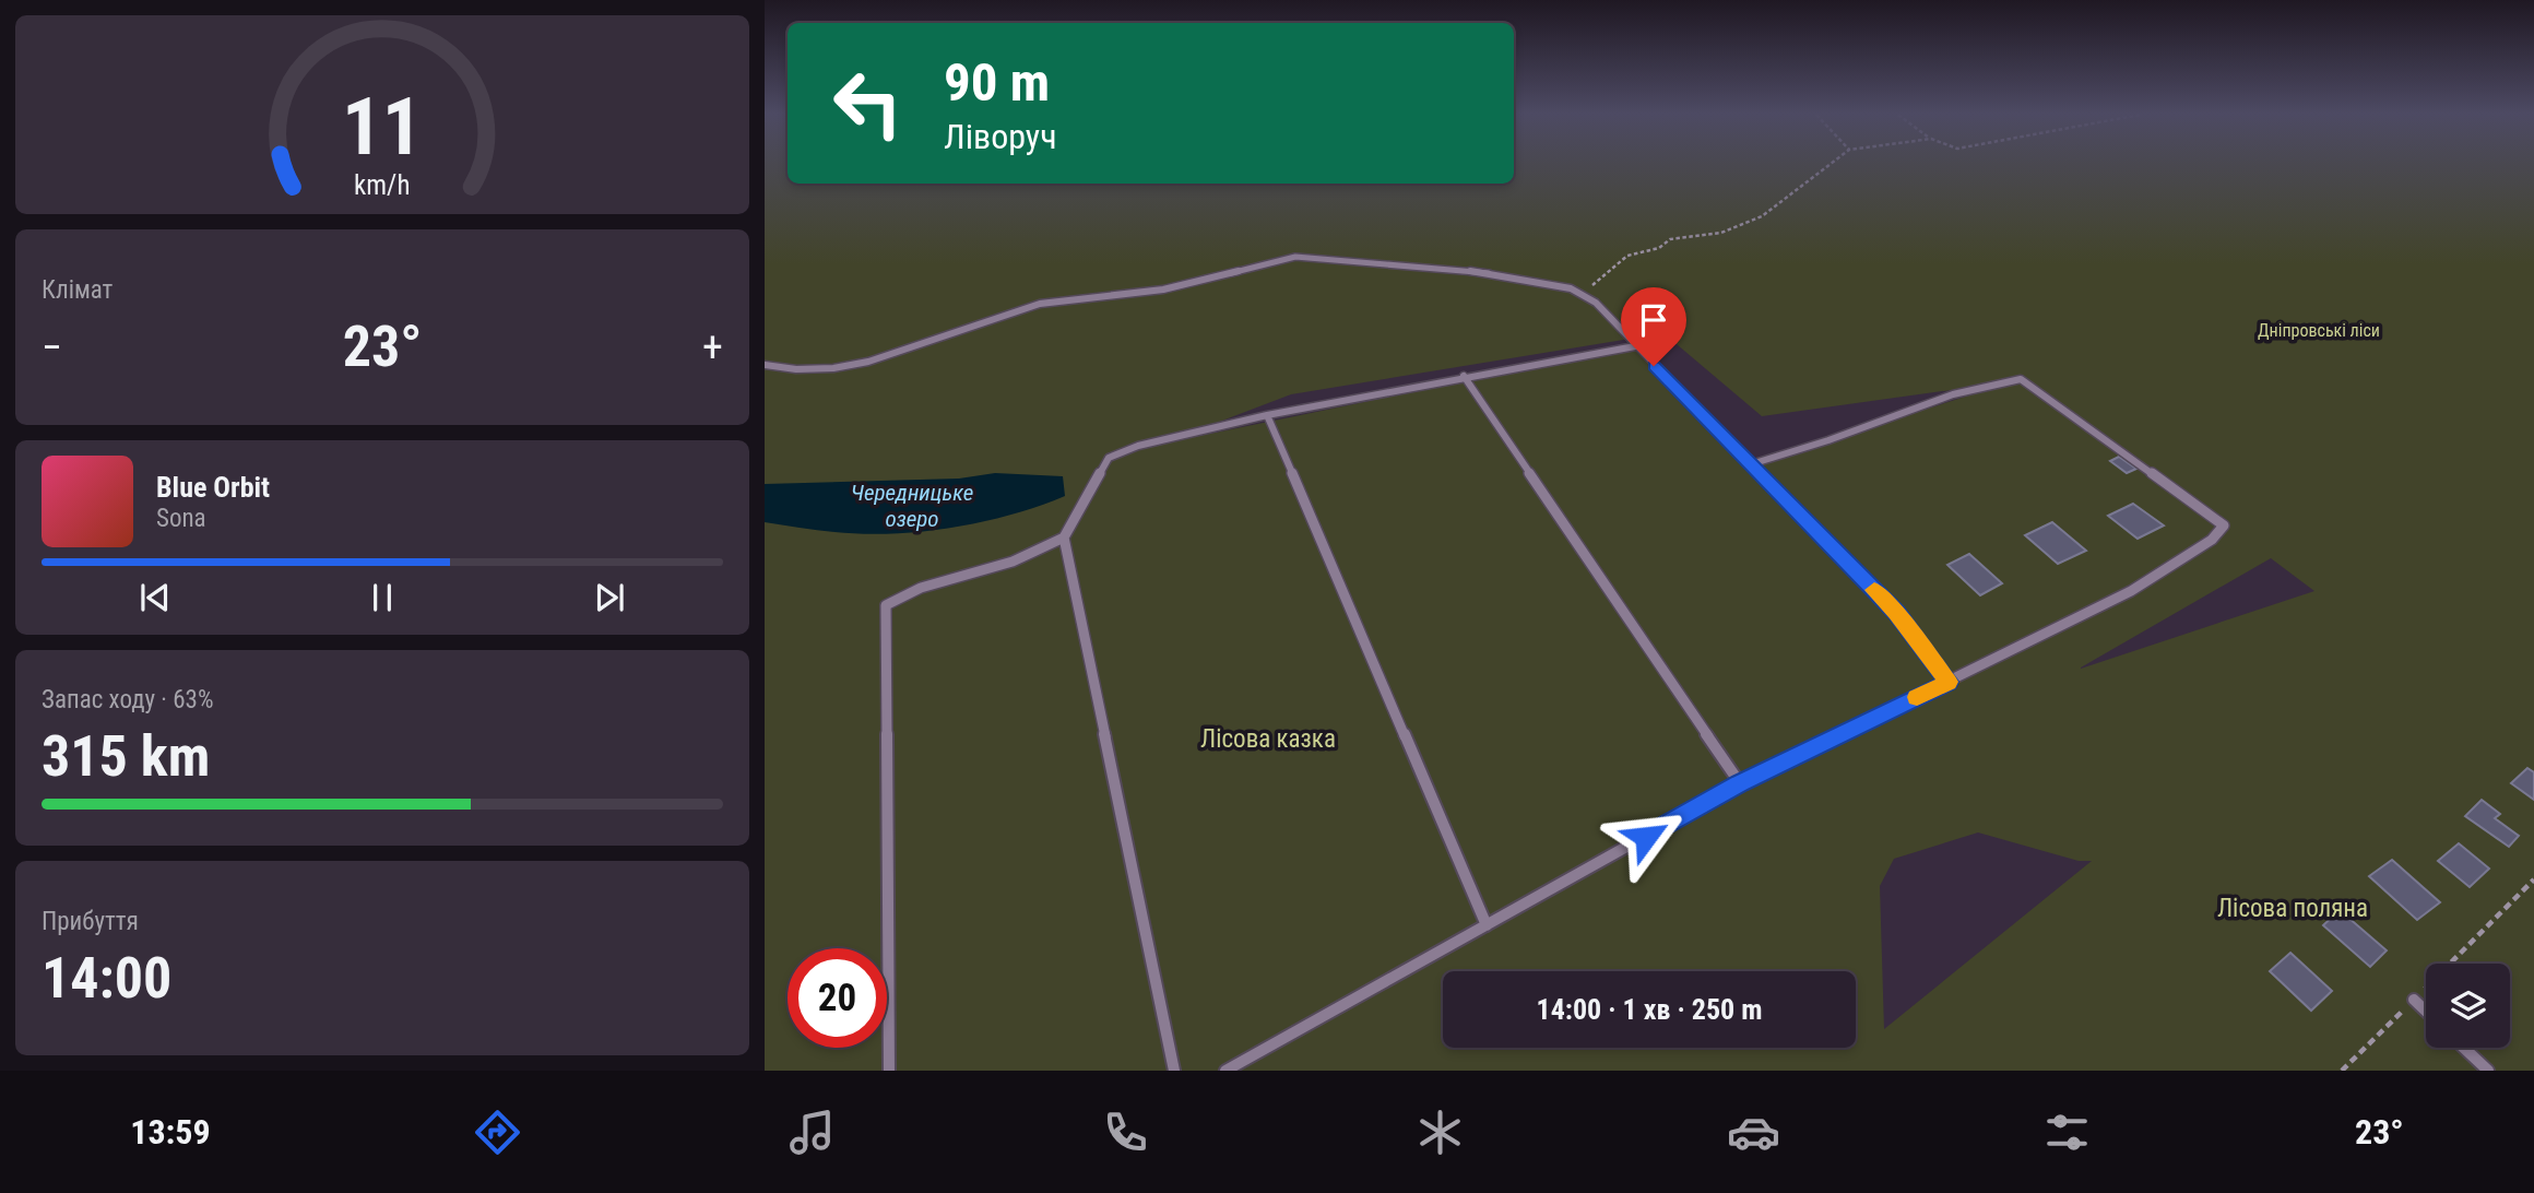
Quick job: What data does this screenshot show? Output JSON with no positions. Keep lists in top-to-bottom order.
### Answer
{
  "water": ["Чередницьке озеро"],
  "parks": ["Дніпровські ліси", "Лісова казка", "Лісова поляна"],
  "page": {
    "turn": ["90 m", "Ліворуч"],
    "tile": [
      "Клімат",
      ["Запас ходу · 63%", "315 km"],
      ["Прибуття", "14:00"]
    ],
    "heat": ["−", "23°", "+"],
    "song": ["Blue Orbit", "Sona"],
    "limit": "20",
    "trip": "14:00 · 1 хв · 250 m",
    "tabs": ["13:59", "23°"],
    "gauge": ["11", "km/h"]
  }
}
